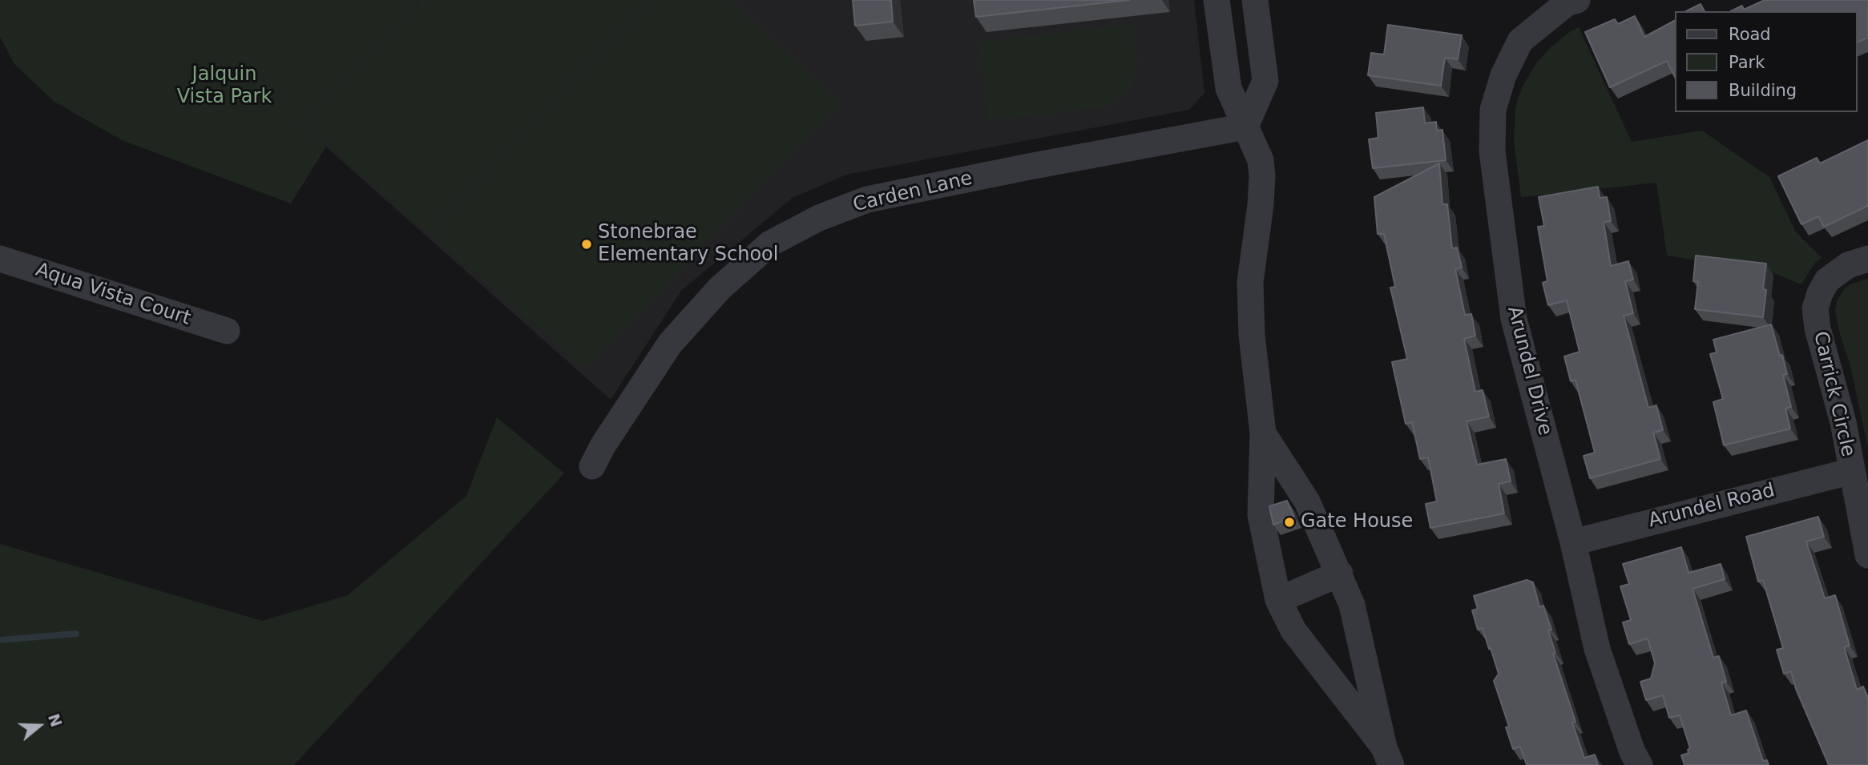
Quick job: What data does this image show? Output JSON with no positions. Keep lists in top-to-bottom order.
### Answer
{
  "streets": {
    "street": [
      "Carden Lane",
      "Aqua Vista Court",
      "Arundel Drive",
      "Carrick Circle",
      "Arundel Road"
    ]
  },
  "crossings": [
    ["Arundel Drive", "Arundel Road"],
    ["Carrick Circle", "Arundel Road"]
  ],
  "parks": ["Jalquin Vista Park"],
  "places": ["Stonebrae Elementary School", "Gate House"],
  "legend": ["Road", "Park", "Building"],
  "north": "right"
}
